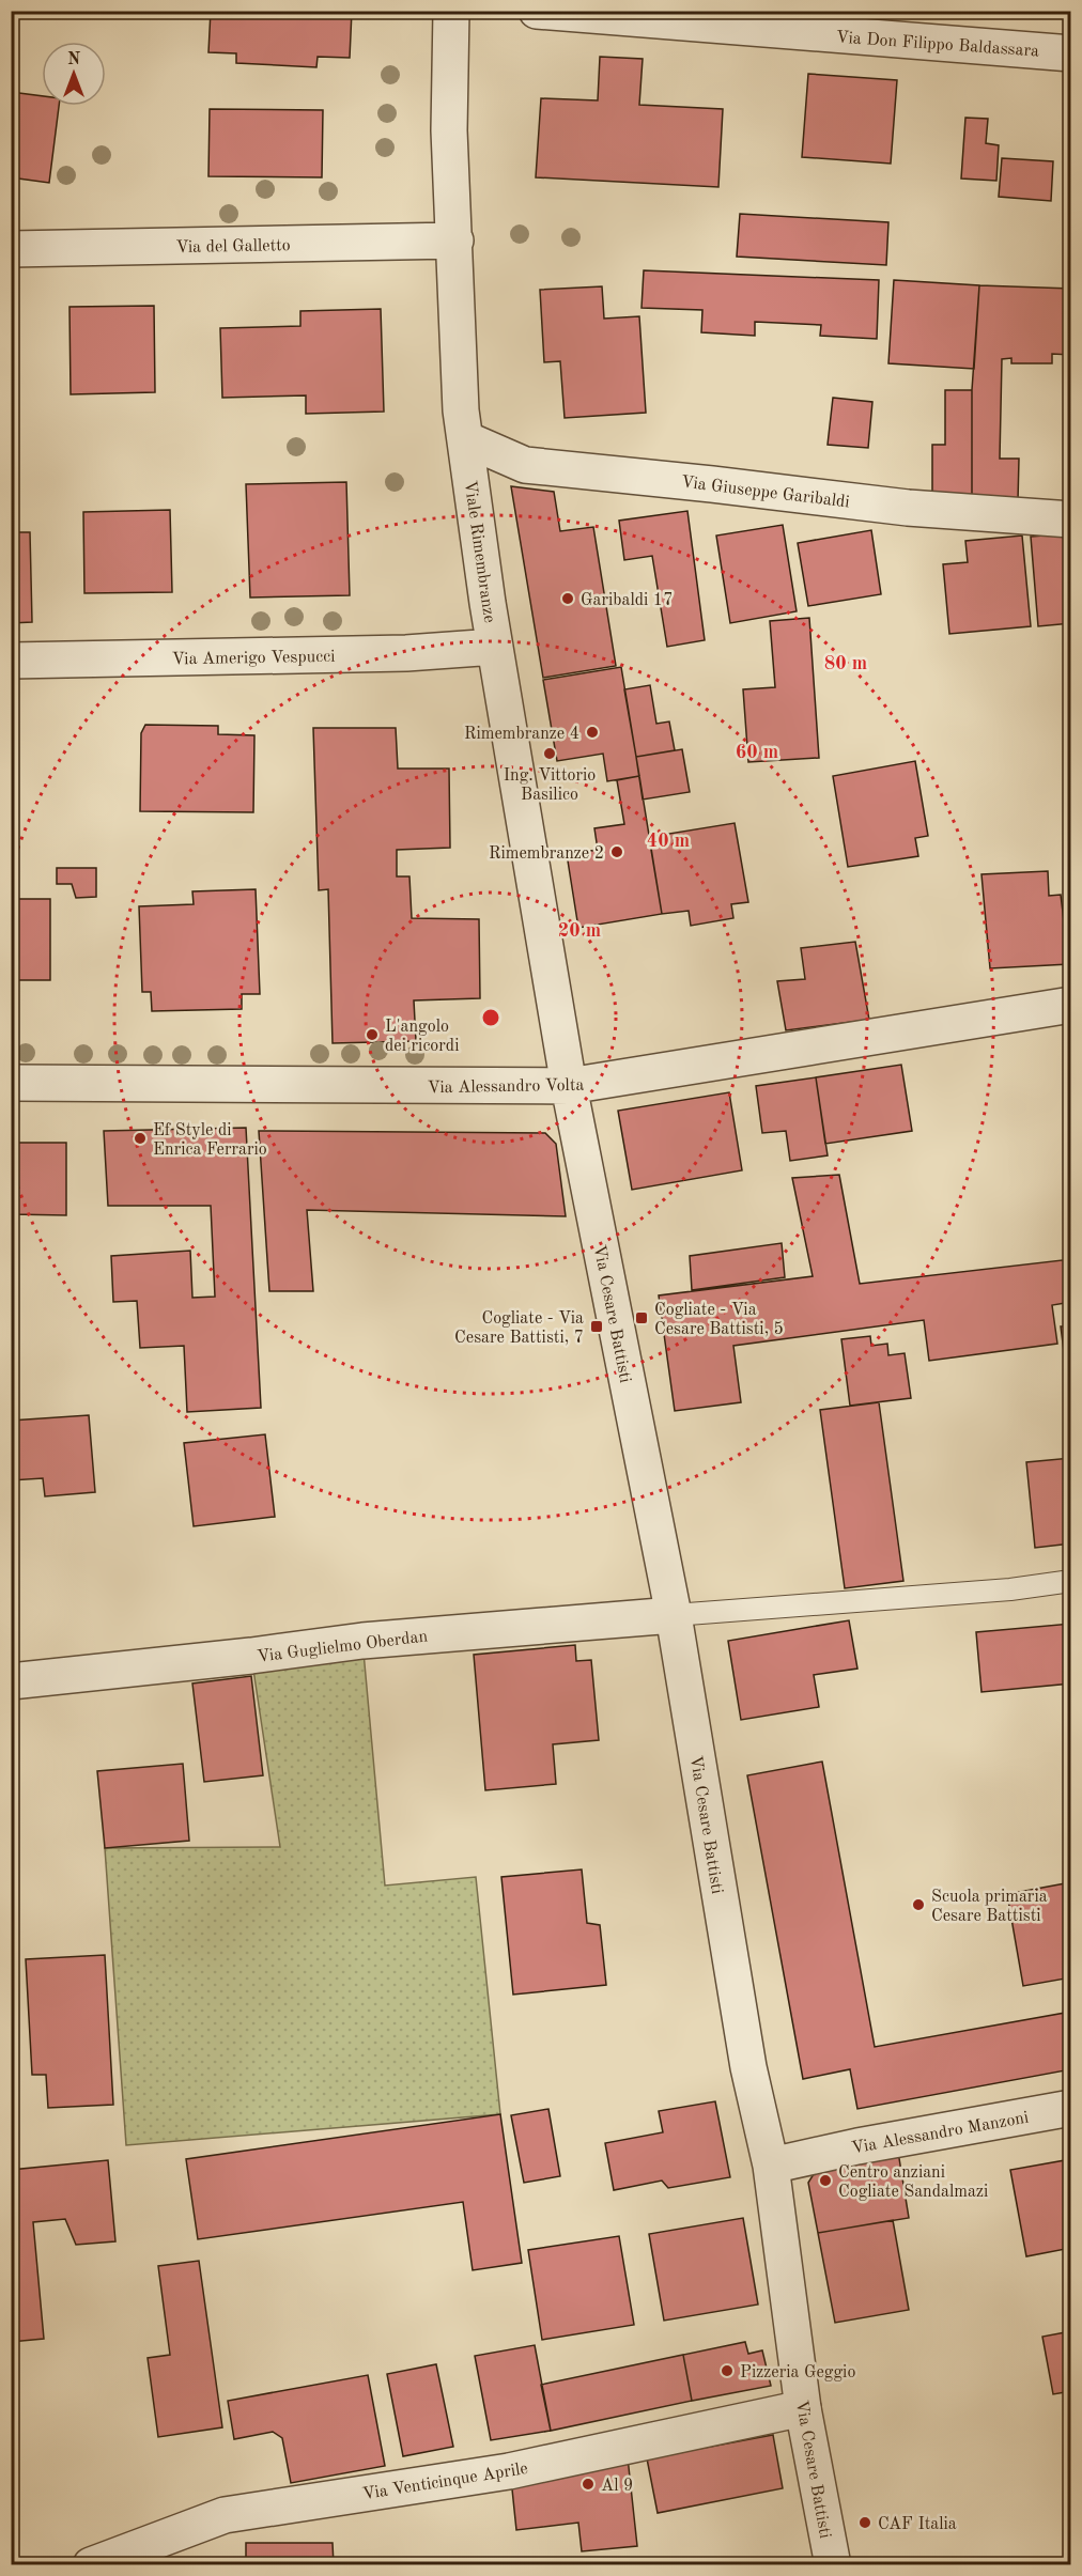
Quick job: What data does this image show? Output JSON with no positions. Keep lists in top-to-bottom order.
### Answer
{
  "streets": {
    "street": [
      "Via Don Filippo Baldassara",
      "Via del Galletto",
      "Via Giuseppe Garibaldi",
      "Viale Rimembranze",
      "Via Amerigo Vespucci",
      "Via Alessandro Volta",
      "Via Cesare Battisti",
      "Via Guglielmo Oberdan",
      "Via Alessandro Manzoni",
      "Via Venticinque Aprile"
    ]
  },
  "crossings": [
    ["Via del Galletto", "Viale Rimembranze"],
    ["Via Giuseppe Garibaldi", "Viale Rimembranze"],
    ["Viale Rimembranze", "Via Amerigo Vespucci"],
    ["Viale Rimembranze", "Via Alessandro Volta"],
    ["Viale Rimembranze", "Via Cesare Battisti"],
    ["Via Alessandro Volta", "Via Cesare Battisti"],
    ["Via Cesare Battisti", "Via Guglielmo Oberdan"],
    ["Via Cesare Battisti", "Via Alessandro Manzoni"],
    ["Via Cesare Battisti", "Via Venticinque Aprile"]
  ],
  "places": {
    "other": [
      "Garibaldi 17",
      "Rimembranze 4",
      "Ing. Vittorio Basilico",
      "Rimembranze 2",
      "L'angolo dei ricordi",
      "Ef Style di Enrica Ferrario",
      "Scuola primaria Cesare Battisti",
      "Centro anziani Cogliate Sandalmazi",
      "Pizzeria Geggio",
      "Al 9",
      "CAF Italia"
    ],
    "transit": ["Cogliate - Via Cesare Battisti, 5", "Cogliate - Via Cesare Battisti, 7"]
  },
  "north": "top",
  "rings": [
    "80 m",
    "60 m",
    "40 m",
    "20 m"
  ]
}
